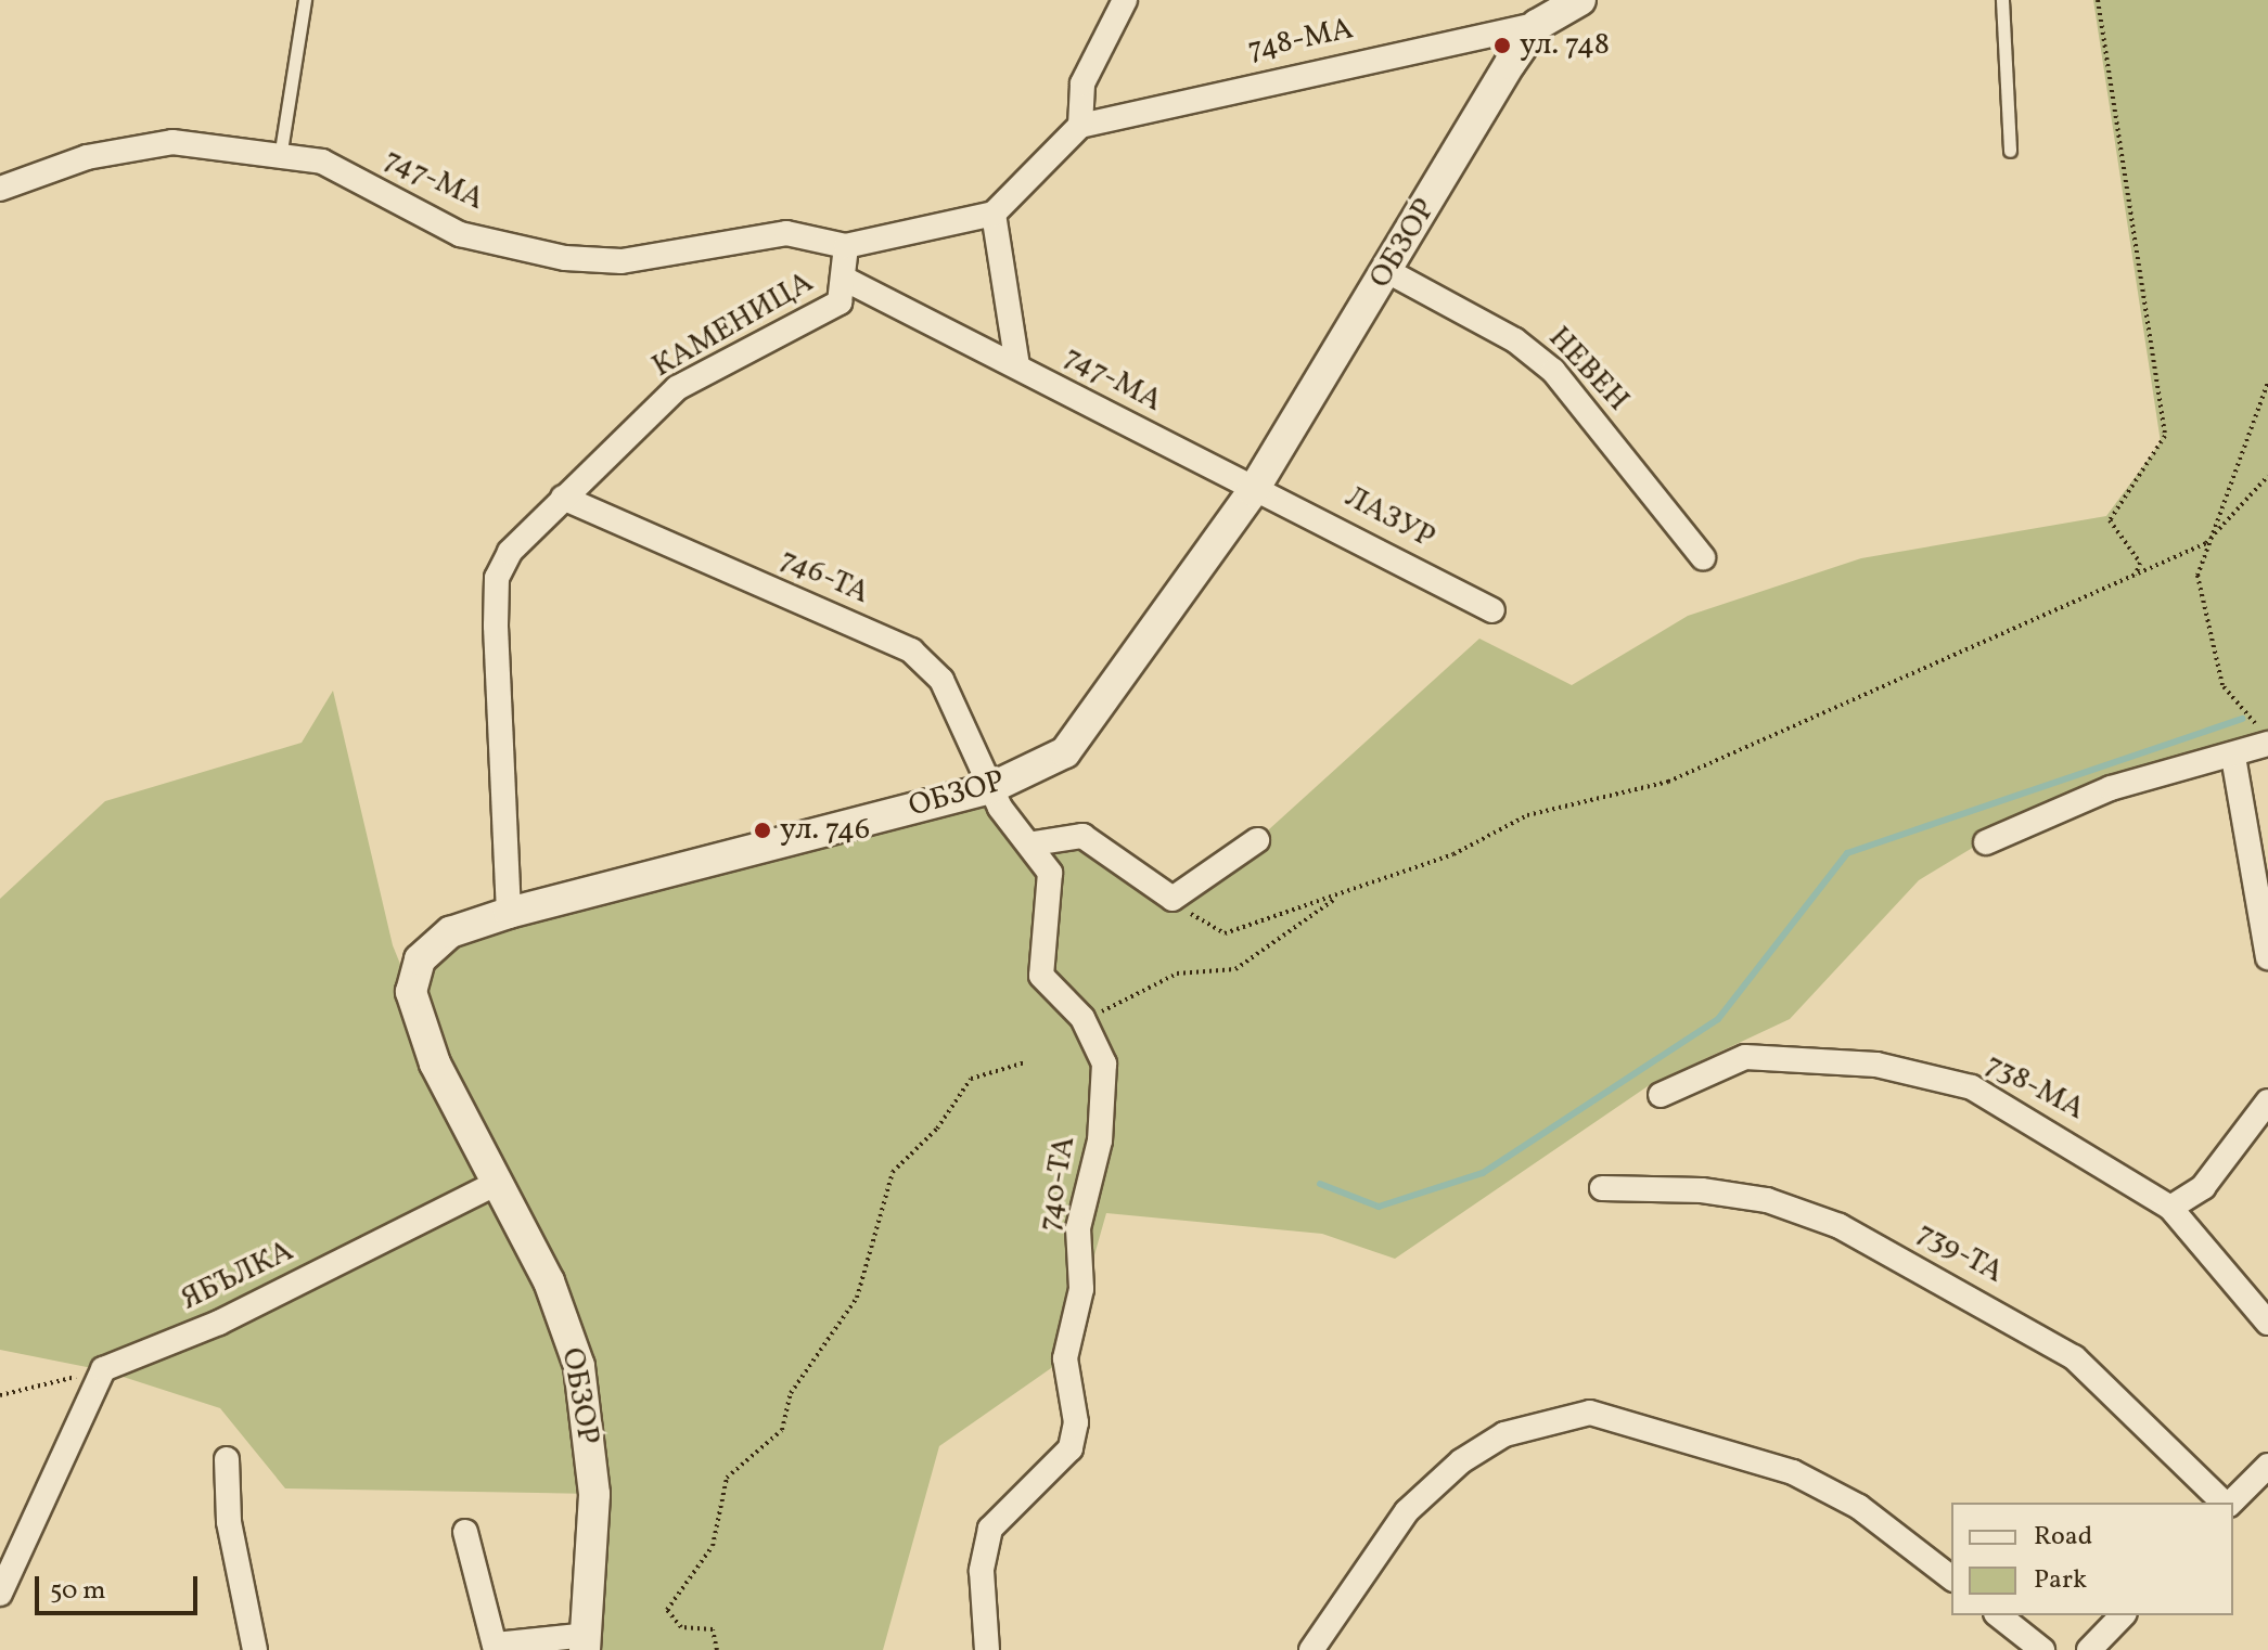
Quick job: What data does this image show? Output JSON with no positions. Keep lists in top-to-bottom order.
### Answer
{
  "streets": {
    "street": [
      "748-МА",
      "747-МА",
      "ОБЗОР",
      "КАМЕНИЦА",
      "НЕВЕН",
      "ЛАЗУР",
      "746-ТА",
      "738-МА",
      "740-ТА",
      "739-ТА",
      "ЯБЪЛКА"
    ]
  },
  "crossings": [
    ["748-МА", "ОБЗОР"],
    ["747-МА", "ОБЗОР"],
    ["747-МА", "КАМЕНИЦА"],
    ["747-МА", "ЛАЗУР"],
    ["ОБЗОР", "КАМЕНИЦА"],
    ["ОБЗОР", "НЕВЕН"],
    ["ОБЗОР", "ЛАЗУР"],
    ["ОБЗОР", "746-ТА"],
    ["ОБЗОР", "740-ТА"],
    ["ОБЗОР", "ЯБЪЛКА"],
    ["КАМЕНИЦА", "746-ТА"],
    ["746-ТА", "740-ТА"]
  ],
  "places": ["ул. 748", "ул. 746"],
  "legend": ["Road", "Park"],
  "scale_bar": "50 m"
}
